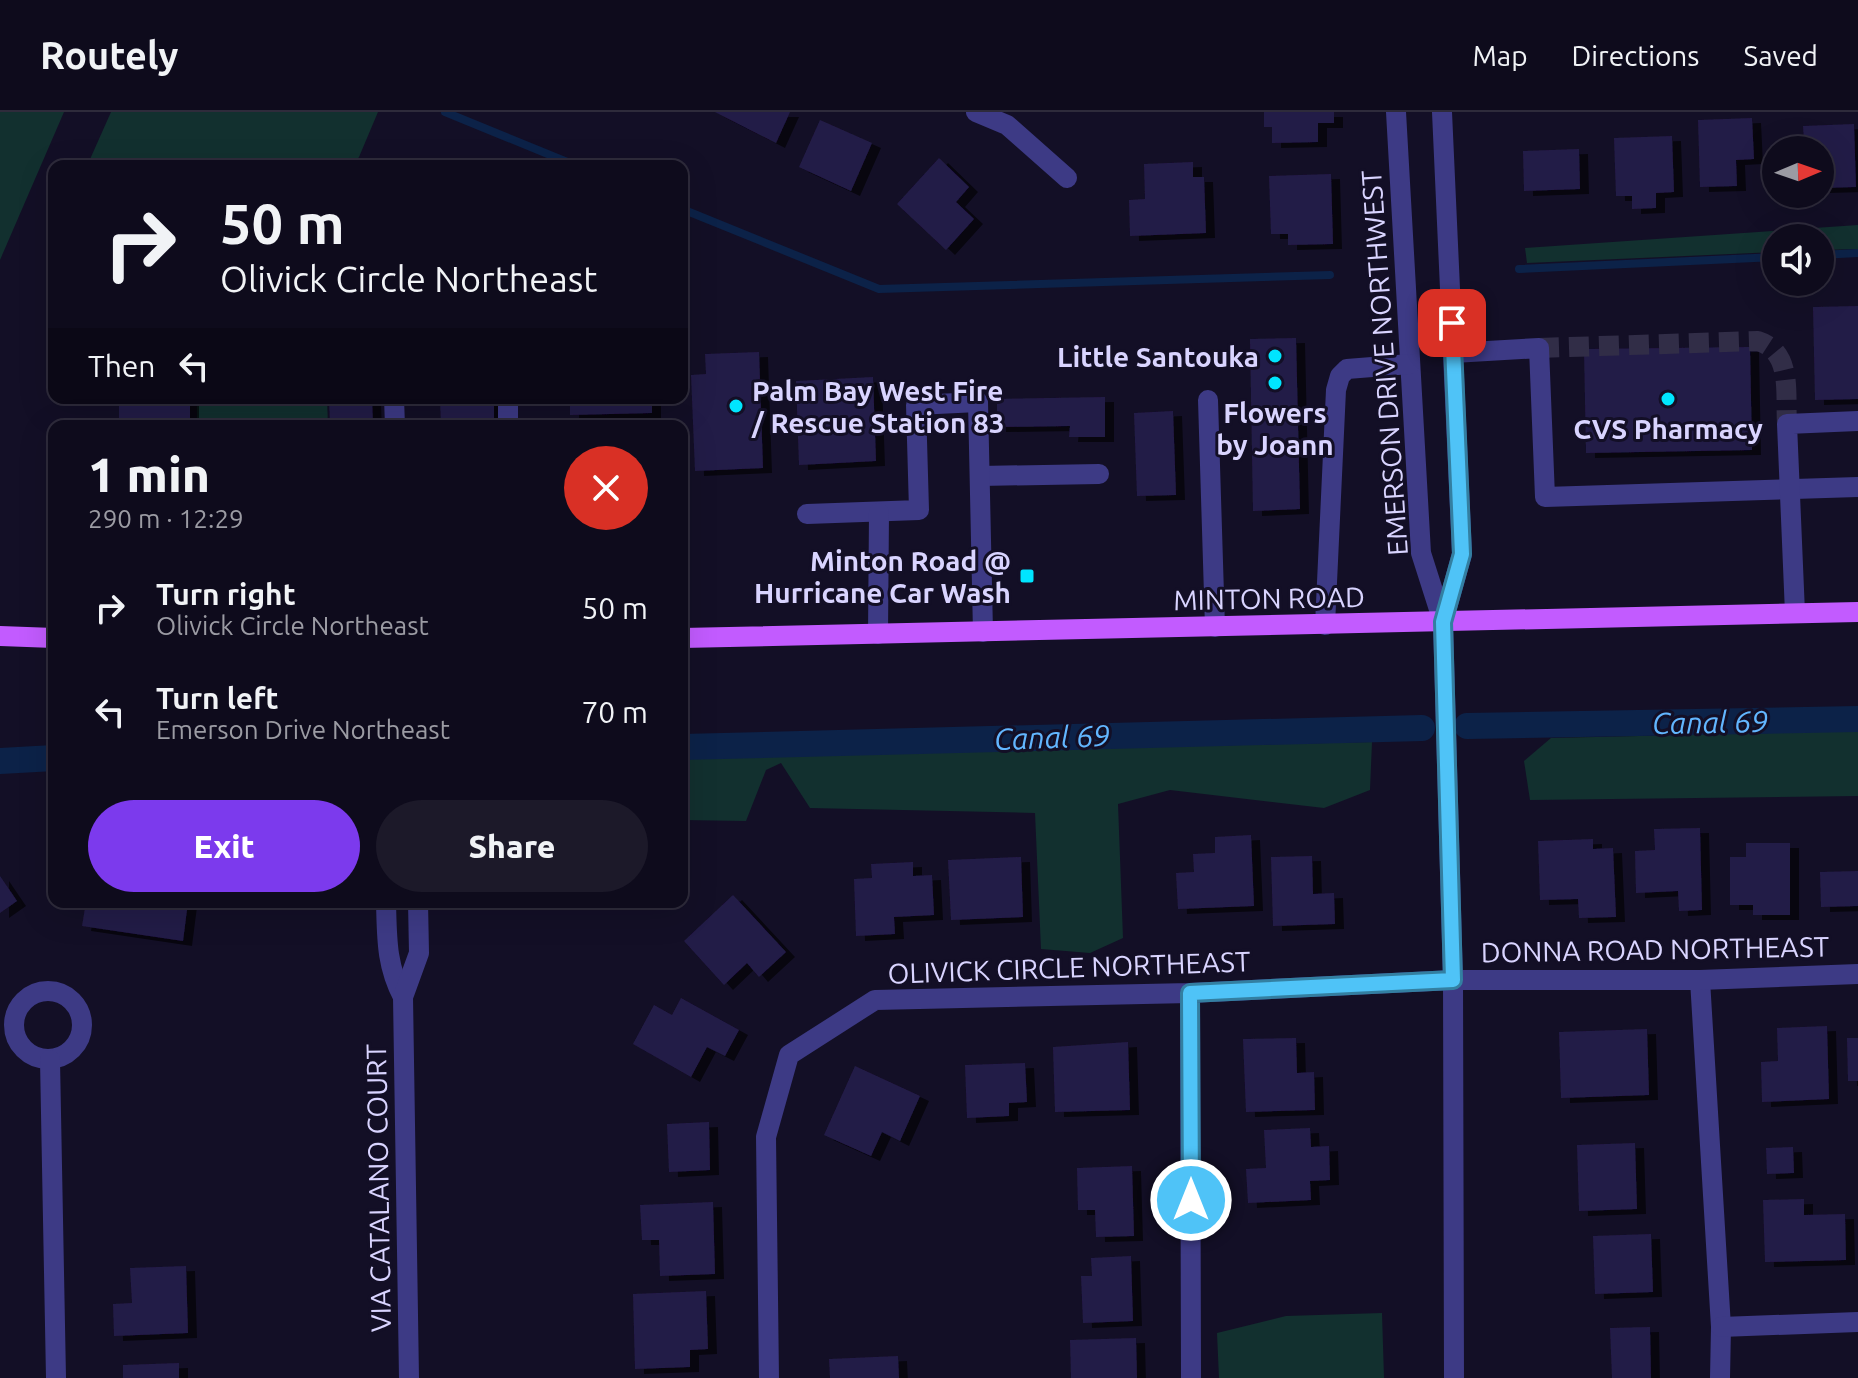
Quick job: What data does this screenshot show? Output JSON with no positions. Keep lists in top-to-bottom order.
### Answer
{
  "streets": {
    "main road": ["MINTON ROAD"],
    "street": [
      "EMERSON DRIVE NORTHWEST",
      "DONNA ROAD NORTHEAST",
      "OLIVICK CIRCLE NORTHEAST",
      "VIA CATALANO COURT"
    ]
  },
  "crossings": [
    ["EMERSON DRIVE NORTHWEST", "MINTON ROAD"],
    ["DONNA ROAD NORTHEAST", "OLIVICK CIRCLE NORTHEAST"]
  ],
  "water": ["Canal 69"],
  "places": {
    "other": [
      "Little Santouka",
      "Flowers by Joann",
      "CVS Pharmacy",
      "Palm Bay West Fire / Rescue Station 83"
    ],
    "transit": ["Minton Road @ Hurricane Car Wash"]
  },
  "north": "right",
  "page": {
    "header": "Routely",
    "nav": ["Map", "Directions", "Saved"],
    "turn": ["50 m", "Olivick Circle Northeast"],
    "then": "Then",
    "heading": ["1 min", "290 m · 12:29"],
    "list": [
      {
        "name": "Turn right",
        "note": "Olivick Circle Northeast",
        "value": "50 m"
      },
      {
        "name": "Turn left",
        "note": "Emerson Drive Northeast",
        "value": "70 m"
      }
    ],
    "buttons": ["Exit", "Share"]
  }
}
